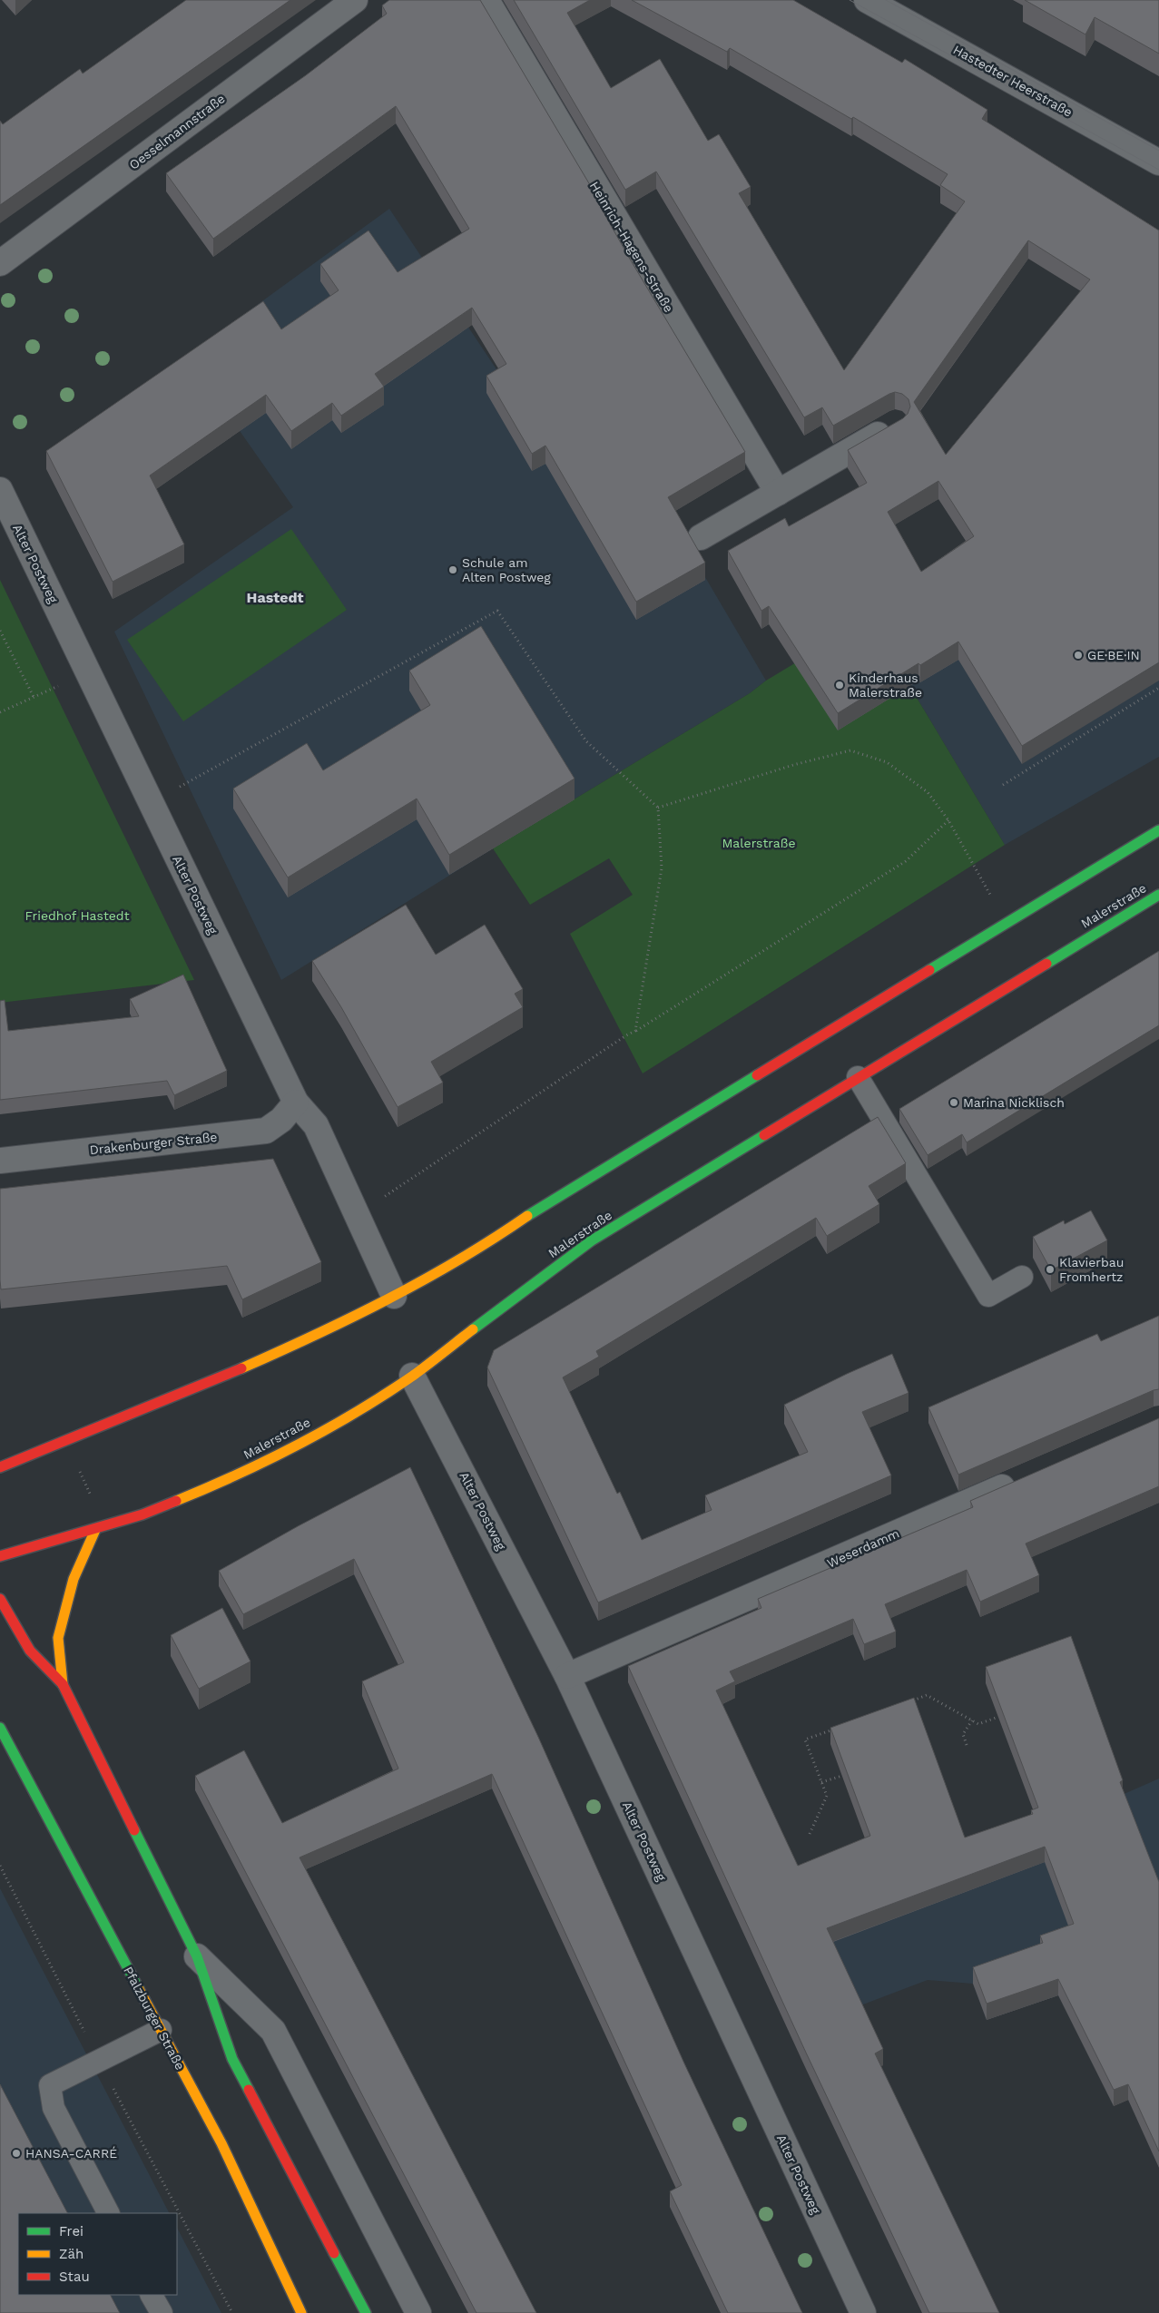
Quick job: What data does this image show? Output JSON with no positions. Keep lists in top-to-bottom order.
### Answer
{
  "streets": {
    "main road": ["Malerstraße", "Pfalzburger Straße"],
    "street": [
      "Hastedter Heerstraße",
      "Oesselmannstraße",
      "Heinrich-Hagens-Straße",
      "Alter Postweg",
      "Drakenburger Straße",
      "Weserdamm"
    ]
  },
  "crossings": [
    ["Alter Postweg", "Malerstraße"],
    ["Alter Postweg", "Drakenburger Straße"],
    ["Alter Postweg", "Weserdamm"]
  ],
  "districts": ["Hastedt"],
  "parks": ["Malerstraße", "Friedhof Hastedt"],
  "places": [
    "Schule am Alten Postweg",
    "GE·BE·IN",
    "Kinderhaus Malerstraße",
    "Marina Nicklisch",
    "Klavierbau Fromhertz",
    "HANSA-CARRÉ"
  ],
  "legend": ["Frei", "Zäh", "Stau"]
}
